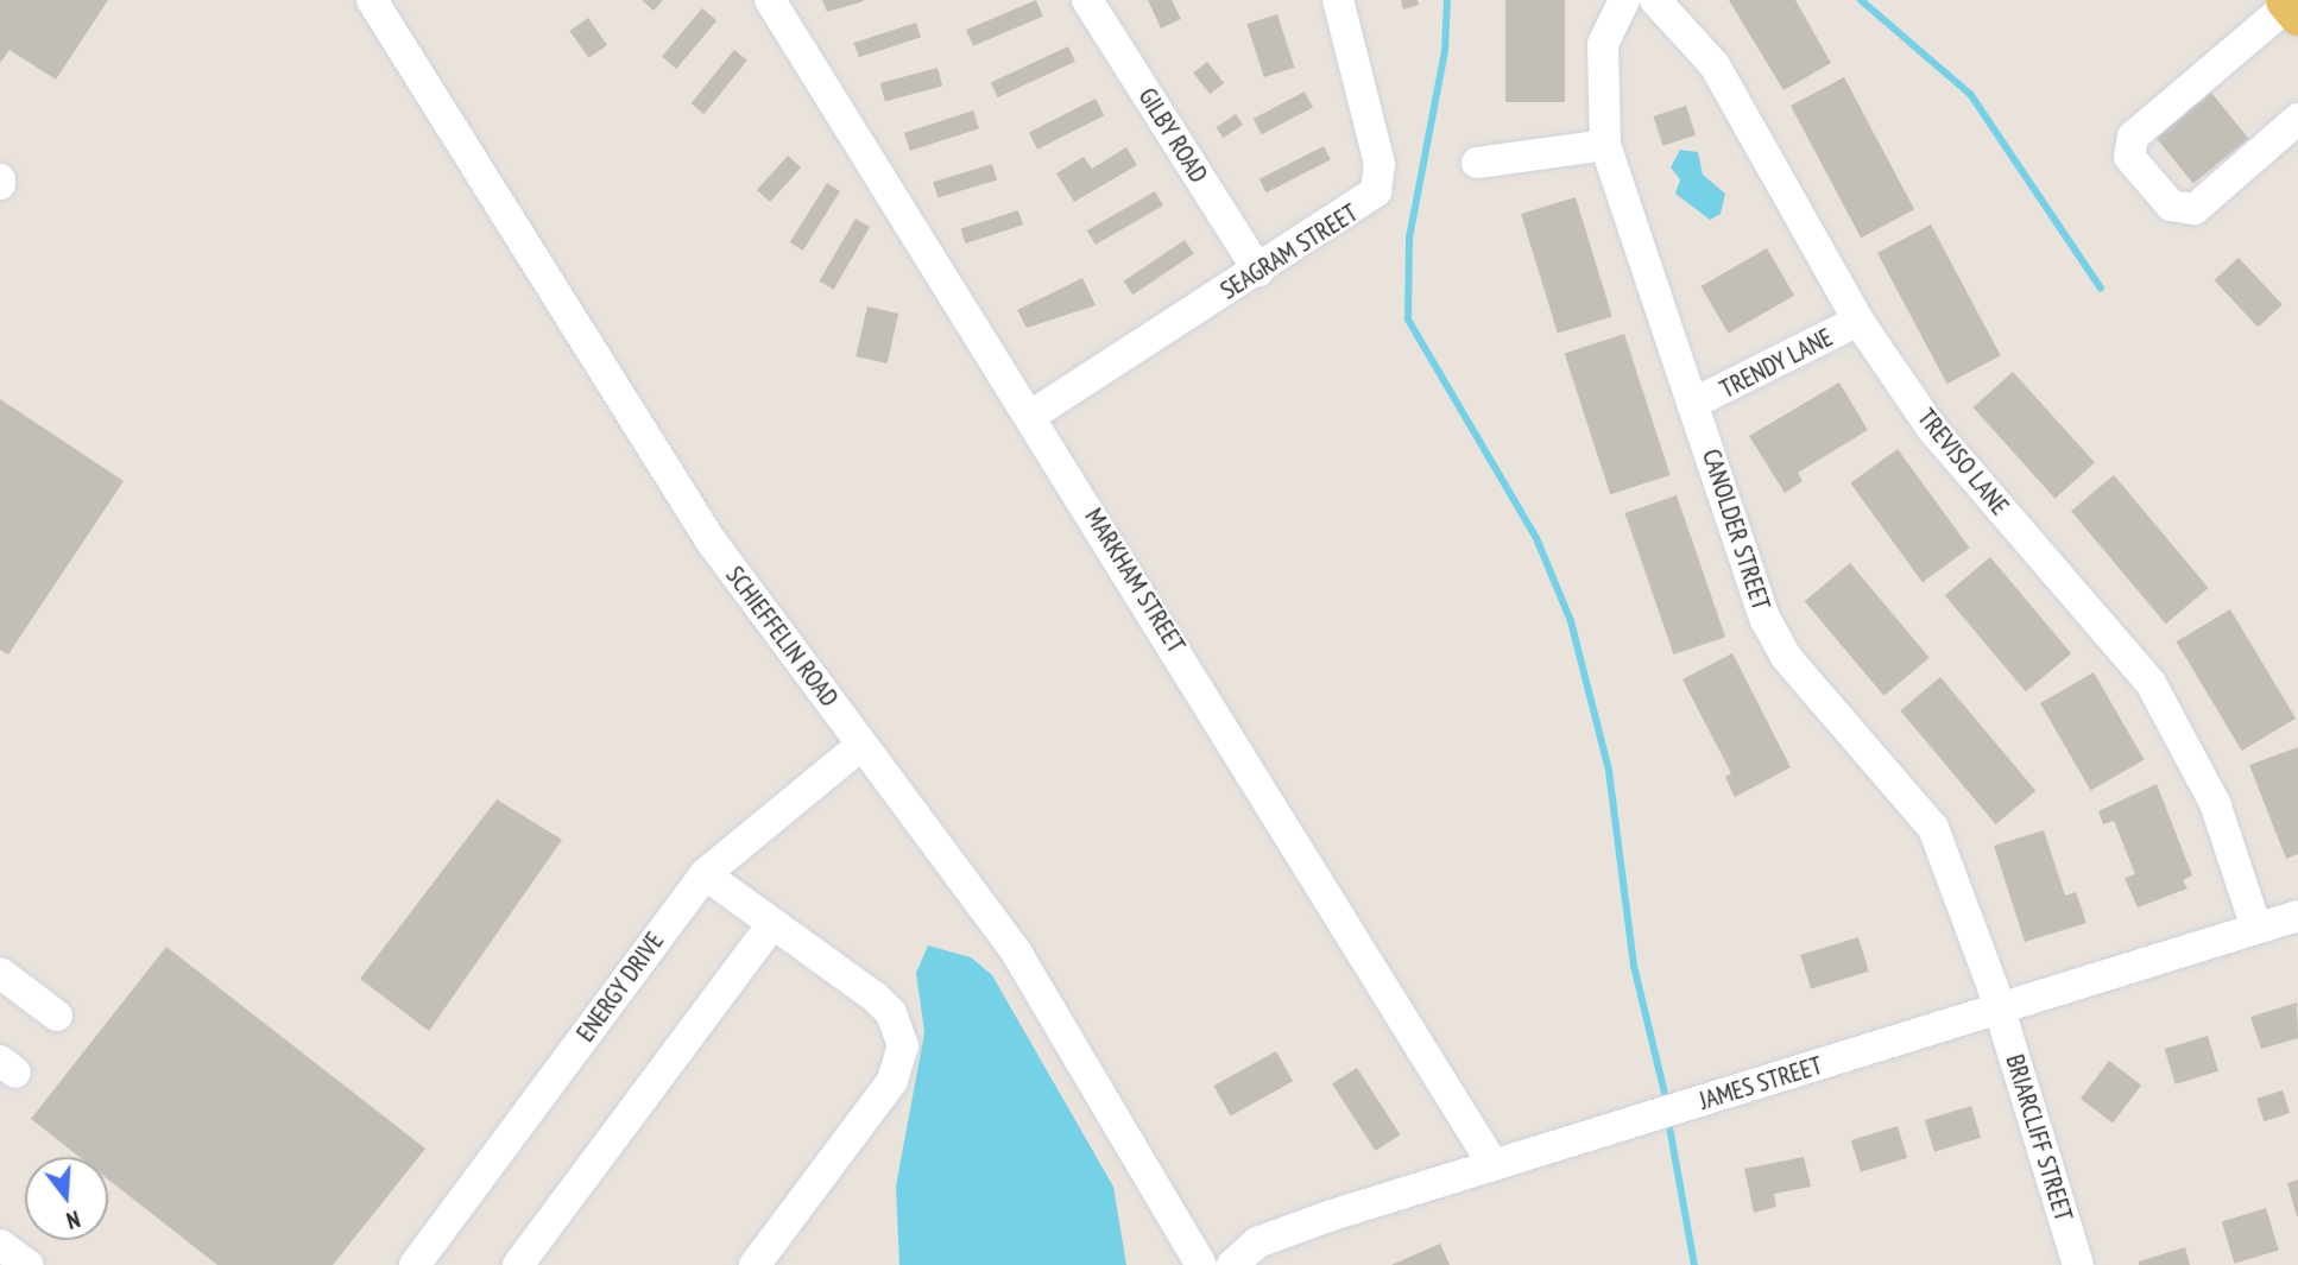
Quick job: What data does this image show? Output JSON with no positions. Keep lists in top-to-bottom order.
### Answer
{
  "streets": {
    "street": [
      "GILBY ROAD",
      "SEAGRAM STREET",
      "TRENDY LANE",
      "TREVISO LANE",
      "CANOLDER STREET",
      "MARKHAM STREET",
      "SCHIEFFELIN ROAD",
      "ENERGY DRIVE",
      "JAMES STREET",
      "BRIARCLIFF STREET"
    ]
  },
  "crossings": [
    ["GILBY ROAD", "SEAGRAM STREET"],
    ["SEAGRAM STREET", "MARKHAM STREET"],
    ["TRENDY LANE", "TREVISO LANE"],
    ["TRENDY LANE", "CANOLDER STREET"],
    ["TREVISO LANE", "JAMES STREET"],
    ["CANOLDER STREET", "JAMES STREET"],
    ["CANOLDER STREET", "BRIARCLIFF STREET"],
    ["MARKHAM STREET", "JAMES STREET"],
    ["SCHIEFFELIN ROAD", "ENERGY DRIVE"],
    ["JAMES STREET", "BRIARCLIFF STREET"]
  ],
  "north": "bottom"
}
